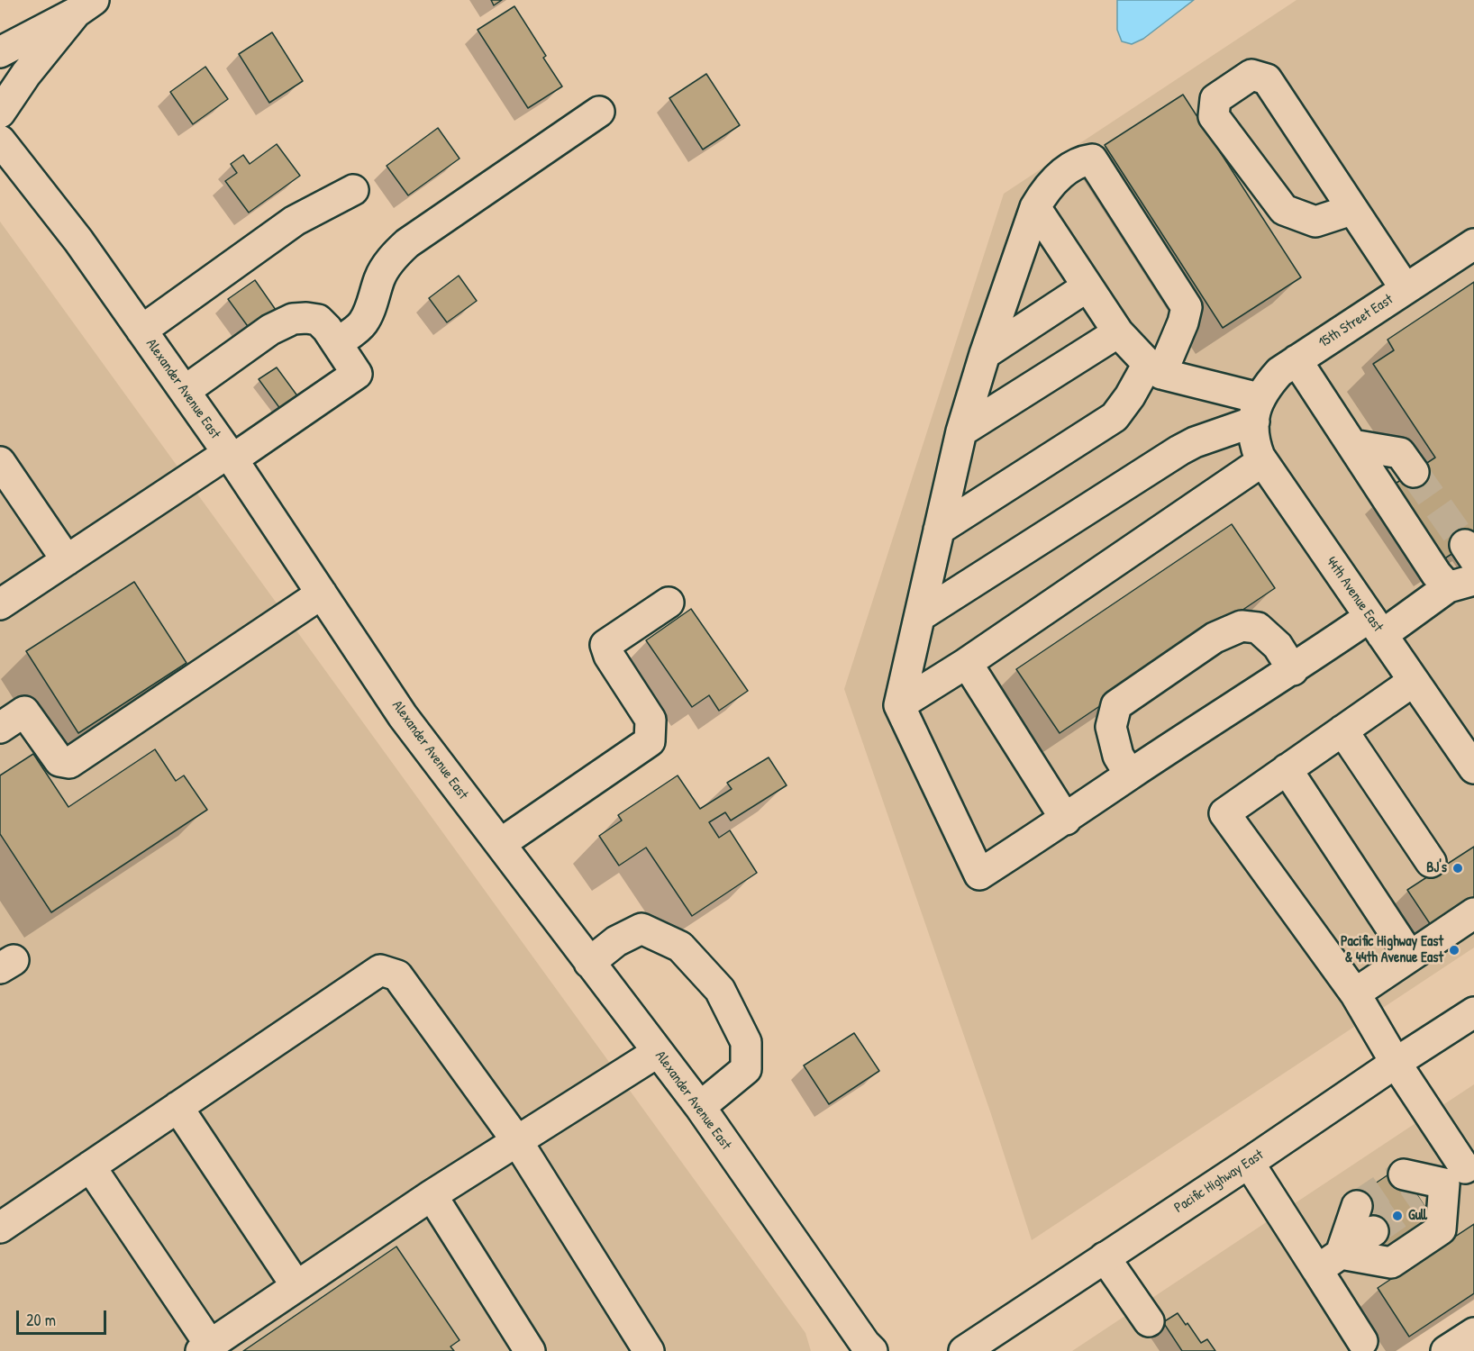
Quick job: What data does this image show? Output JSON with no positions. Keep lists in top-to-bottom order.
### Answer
{
  "streets": {
    "street": [
      "15th Street East",
      "Alexander Avenue East",
      "44th Avenue East",
      "Pacific Highway East"
    ]
  },
  "crossings": [
    ["15th Street East", "44th Avenue East"]
  ],
  "places": ["BJ's", "Pacific Highway East & 44th Avenue East", "Gull"],
  "scale_bar": "20 m"
}
